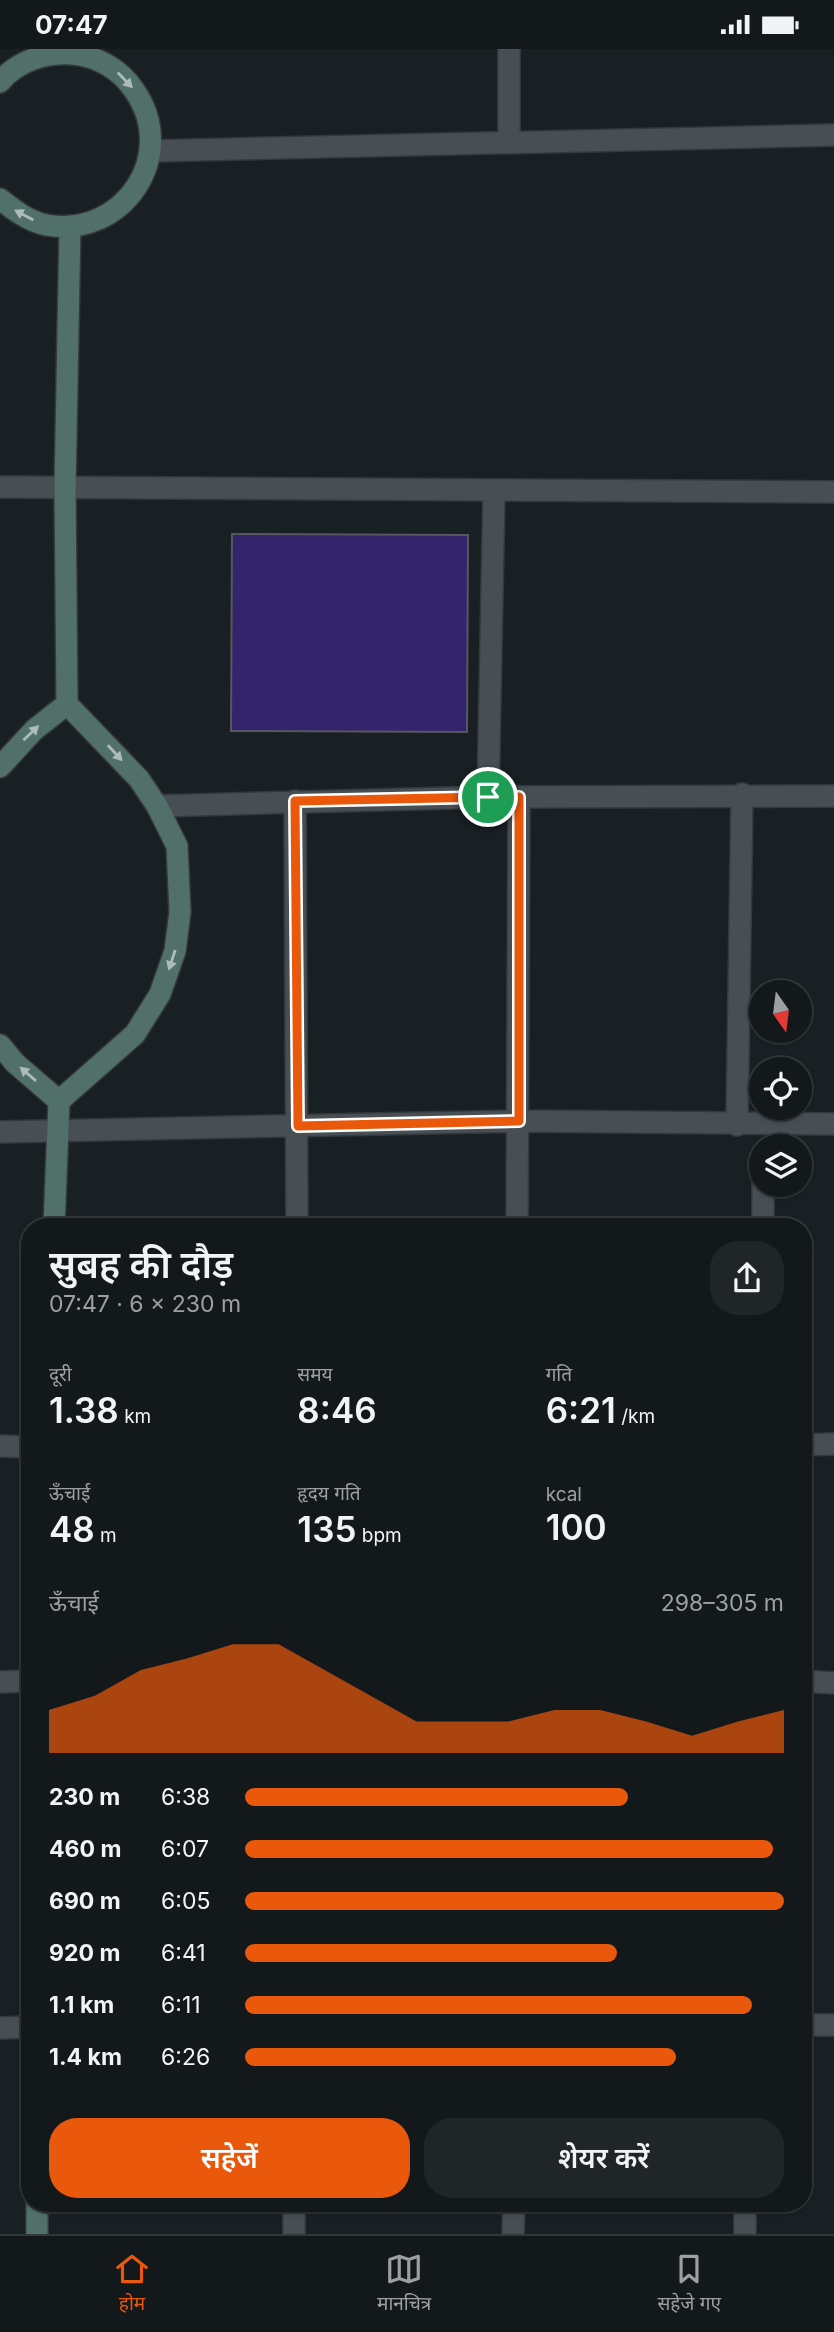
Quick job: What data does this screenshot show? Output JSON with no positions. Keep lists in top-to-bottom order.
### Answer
{
  "north": "bottom",
  "page": {
    "status": "07:47",
    "heading": ["सुबह की दौड़", "07:47 · 6 × 230 m"],
    "stats": [
      ["दूरी", "1.38 km"],
      ["समय", "8:46"],
      ["गति", "6:21 /km"],
      ["ऊँचाई", "48 m"],
      ["हृदय गति", "135 bpm"],
      ["kcal", "100"]
    ],
    "chart": ["ऊँचाई", "298–305 m"],
    "list": [
      {
        "name": "230 m",
        "note": "6:38"
      },
      {
        "name": "460 m",
        "note": "6:07"
      },
      {
        "name": "690 m",
        "note": "6:05"
      },
      {
        "name": "920 m",
        "note": "6:41"
      },
      {
        "name": "1.1 km",
        "note": "6:11"
      },
      {
        "name": "1.4 km",
        "note": "6:26"
      }
    ],
    "buttons": ["सहेजें", "शेयर करें"],
    "tabs": ["होम", "मानचित्र", "सहेजे गए"]
  }
}
